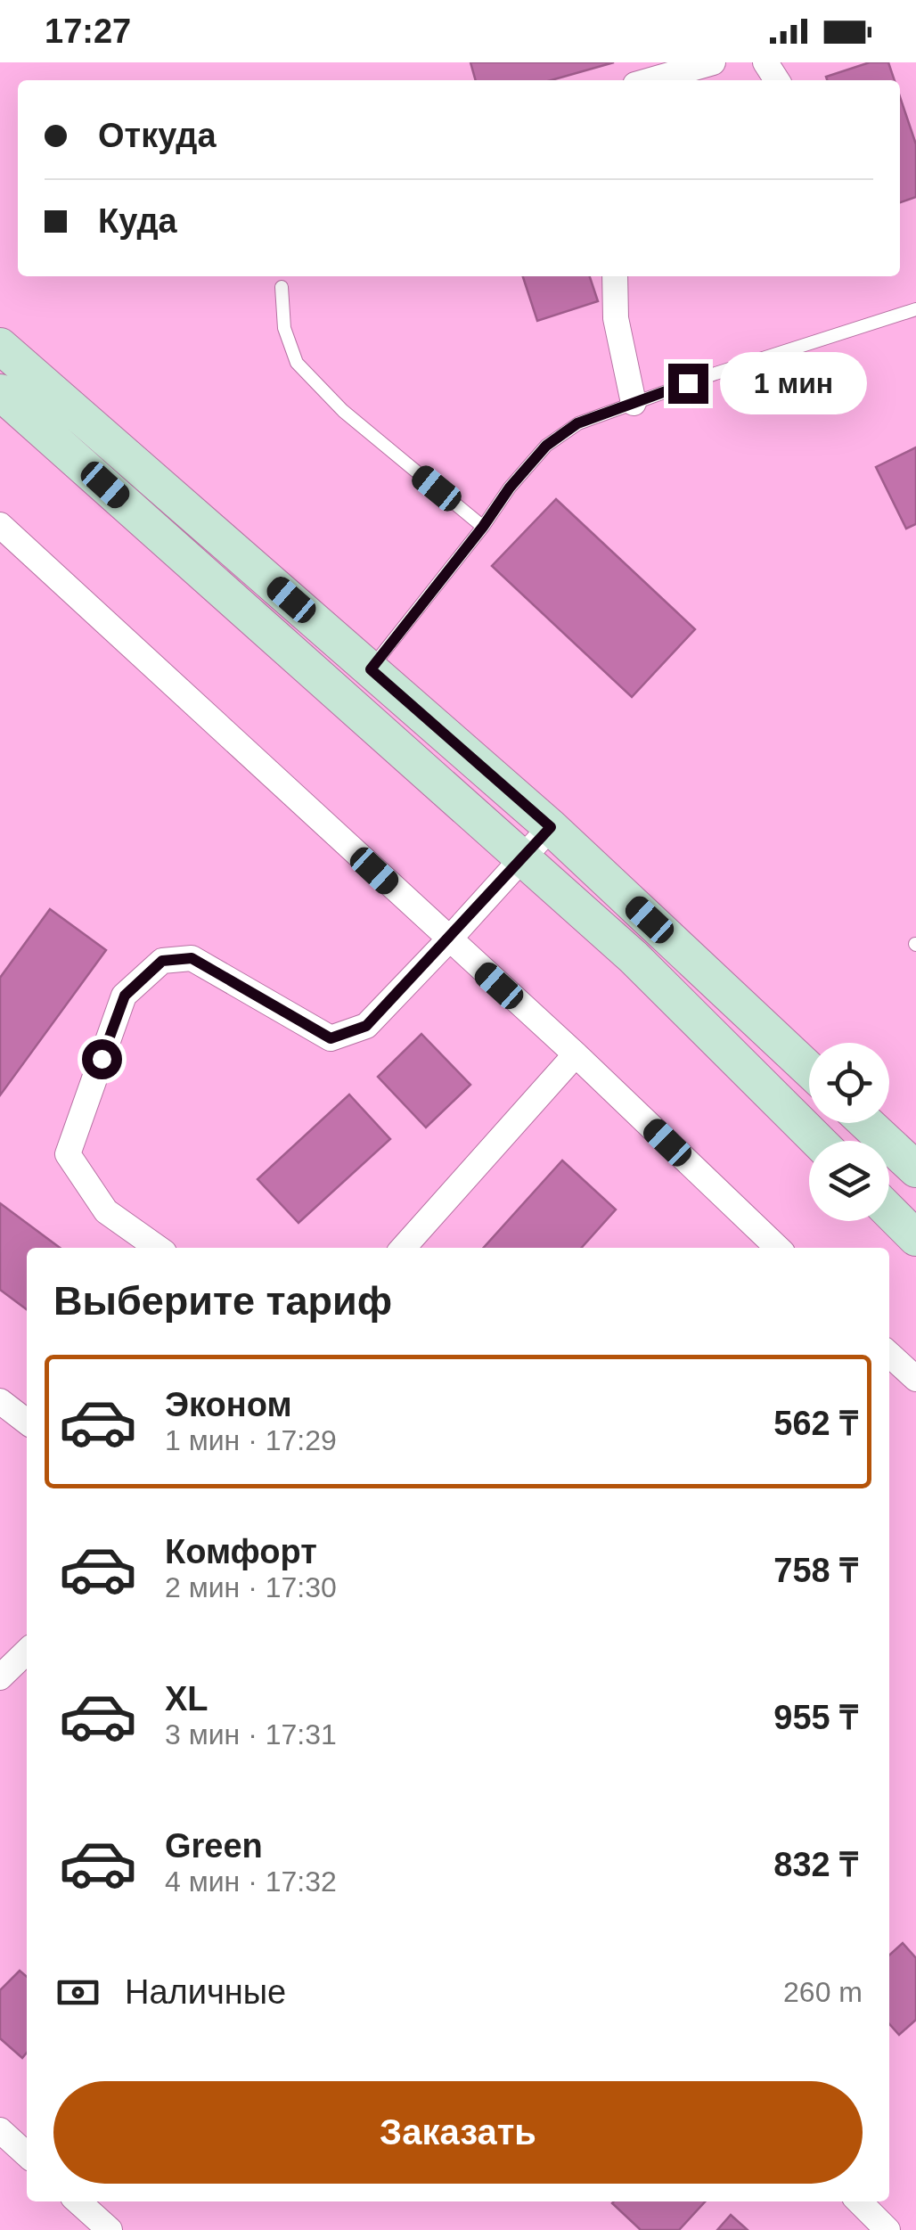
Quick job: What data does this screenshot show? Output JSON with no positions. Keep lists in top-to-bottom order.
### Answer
{
  "page": {
    "status": "17:27",
    "banner": ["Откуда", "Куда"],
    "bubble": "1 мин",
    "heading": "Выберите тариф",
    "list": [
      {
        "name": "Эконом",
        "note": "1 мин · 17:29",
        "value": "562 ₸"
      },
      {
        "name": "Комфорт",
        "note": "2 мин · 17:30",
        "value": "758 ₸"
      },
      {
        "name": "XL",
        "note": "3 мин · 17:31",
        "value": "955 ₸"
      },
      {
        "name": "Green",
        "note": "4 мин · 17:32",
        "value": "832 ₸"
      }
    ],
    "pay": ["Наличные", "260 m"],
    "buttons": "Заказать"
  }
}
